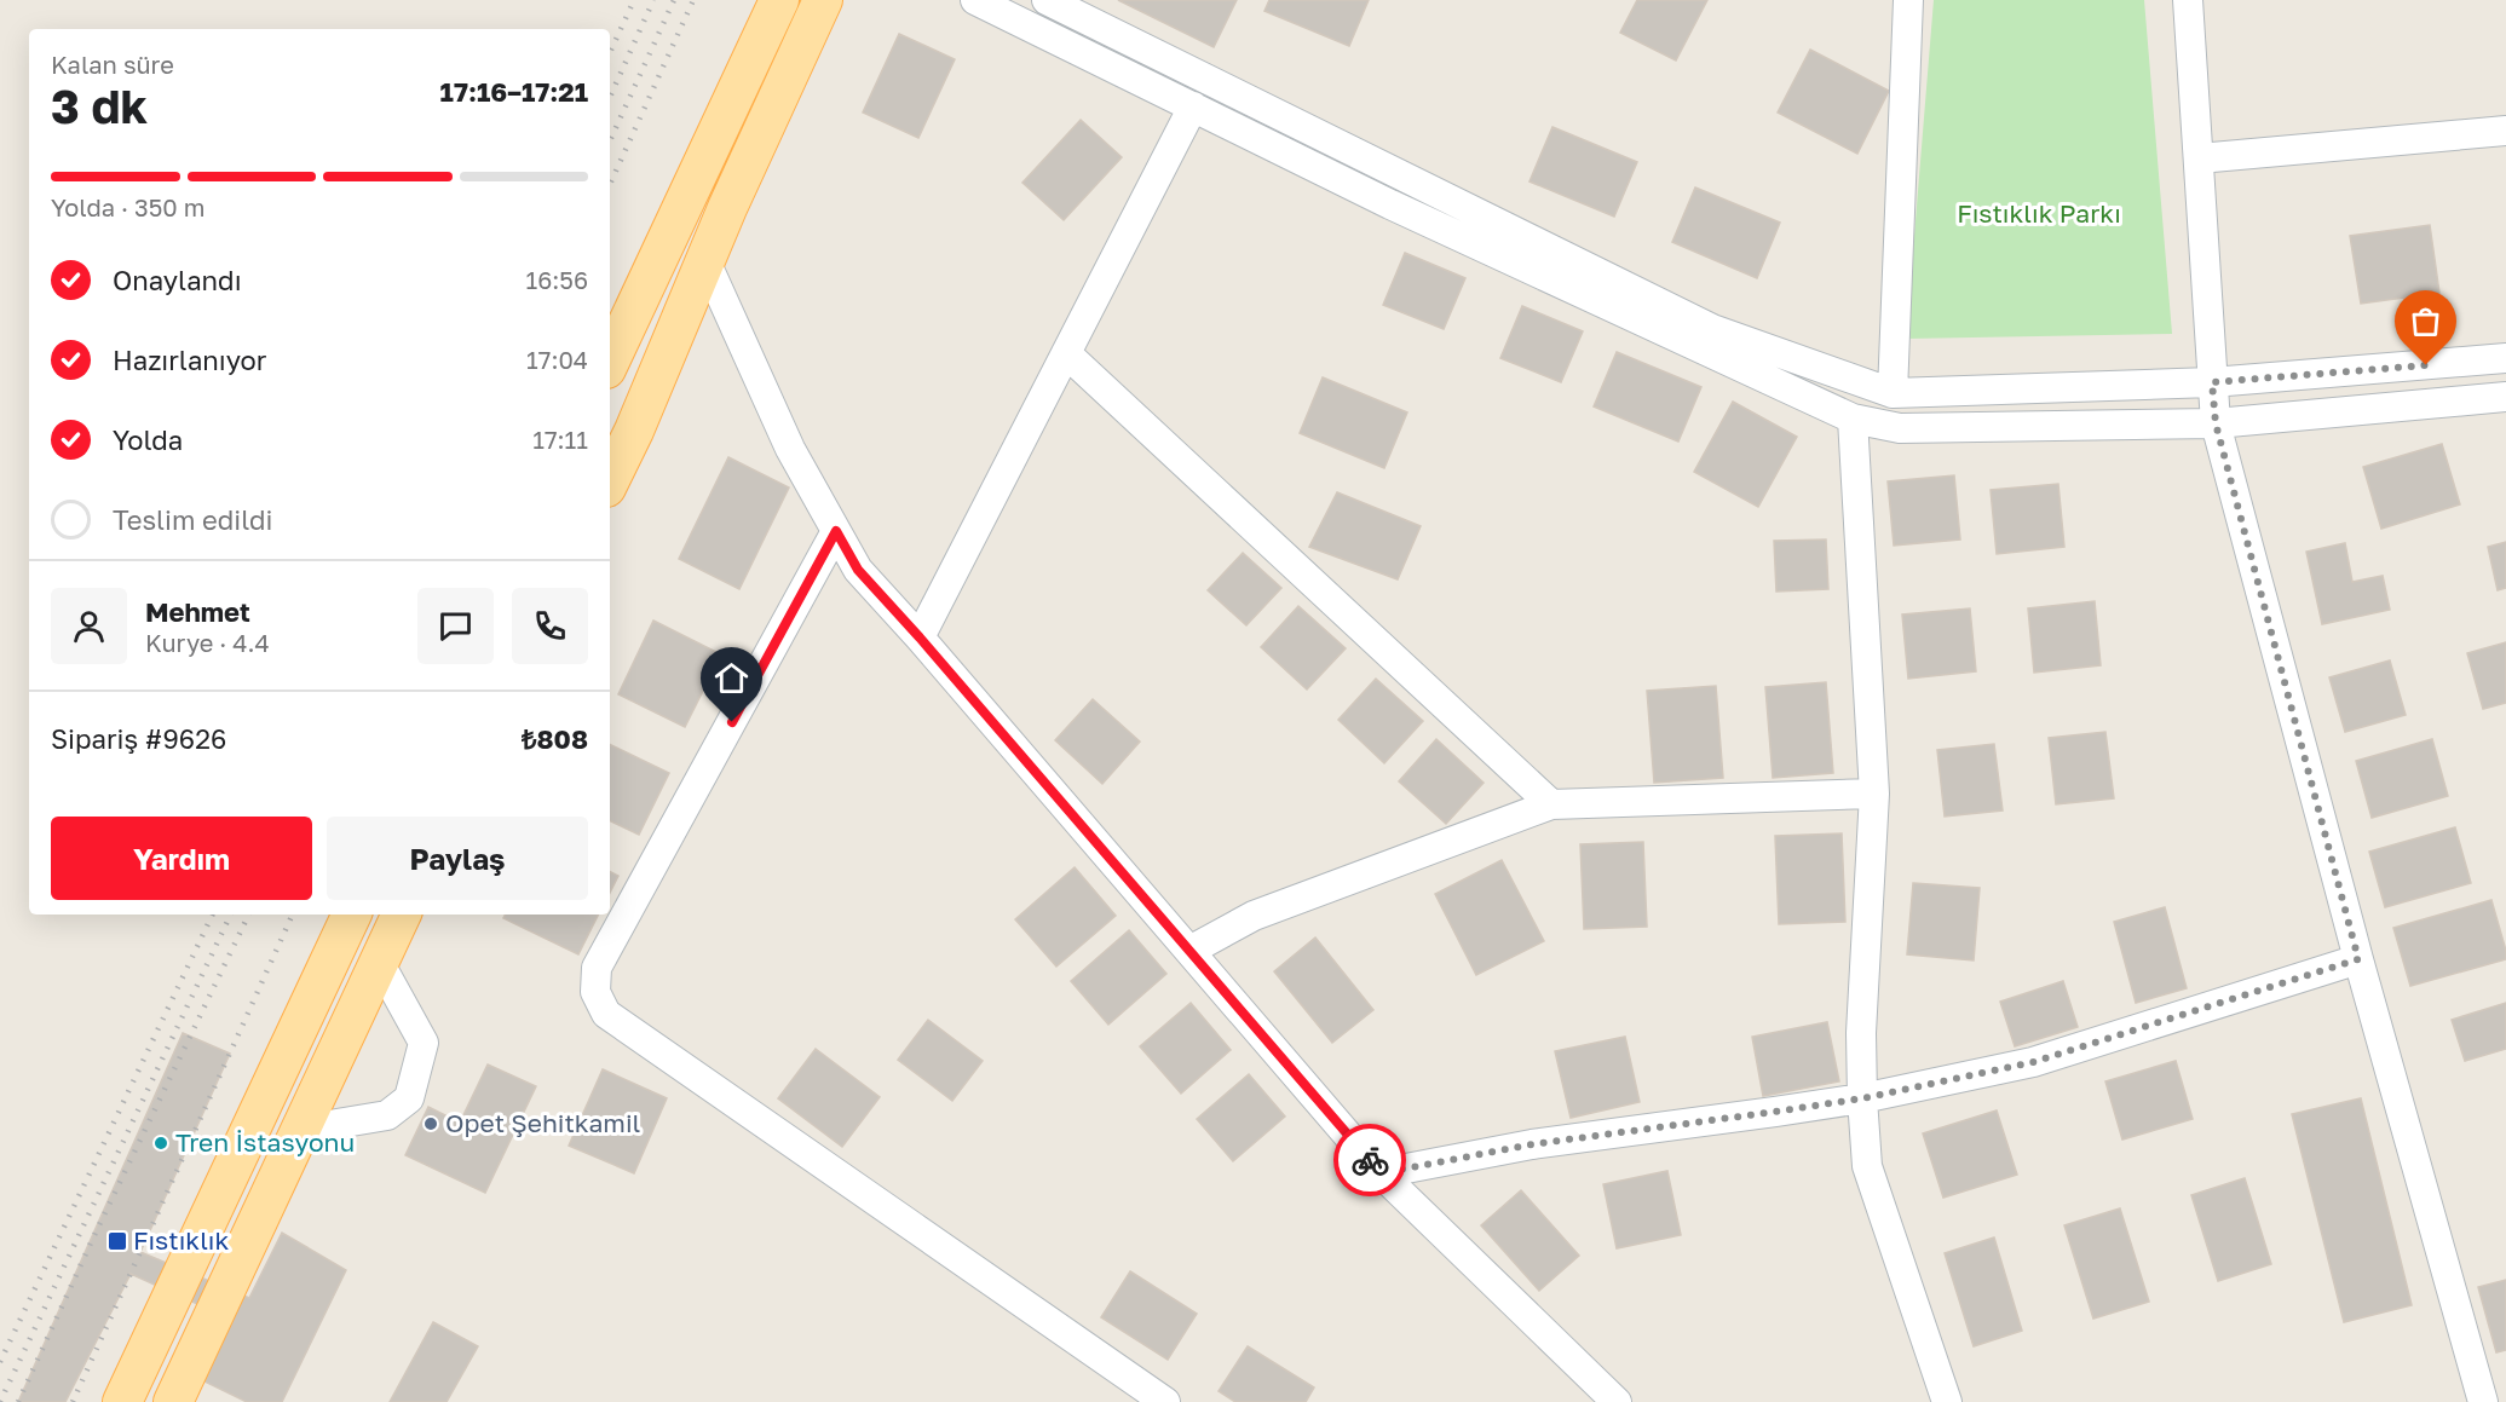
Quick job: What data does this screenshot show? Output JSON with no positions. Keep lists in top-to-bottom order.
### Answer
{
  "parks": ["Fıstıklık Parkı"],
  "places": {
    "other": ["Opet Şehitkamil", "Tren İstasyonu"],
    "transit": ["Fıstıklık"]
  },
  "page": {
    "heading": ["3 dk", "Kalan süre", "17:16–17:21"],
    "panel": [
      "Mehmet",
      "Kurye · 4.4",
      "Sipariş #9626",
      "₺808"
    ],
    "bar": "Yolda · 350 m",
    "list": [
      ["Onaylandı", "16:56"],
      ["Hazırlanıyor", "17:04"],
      ["Yolda", "17:11"],
      "Teslim edildi"
    ],
    "buttons": ["Yardım", "Paylaş"]
  }
}
